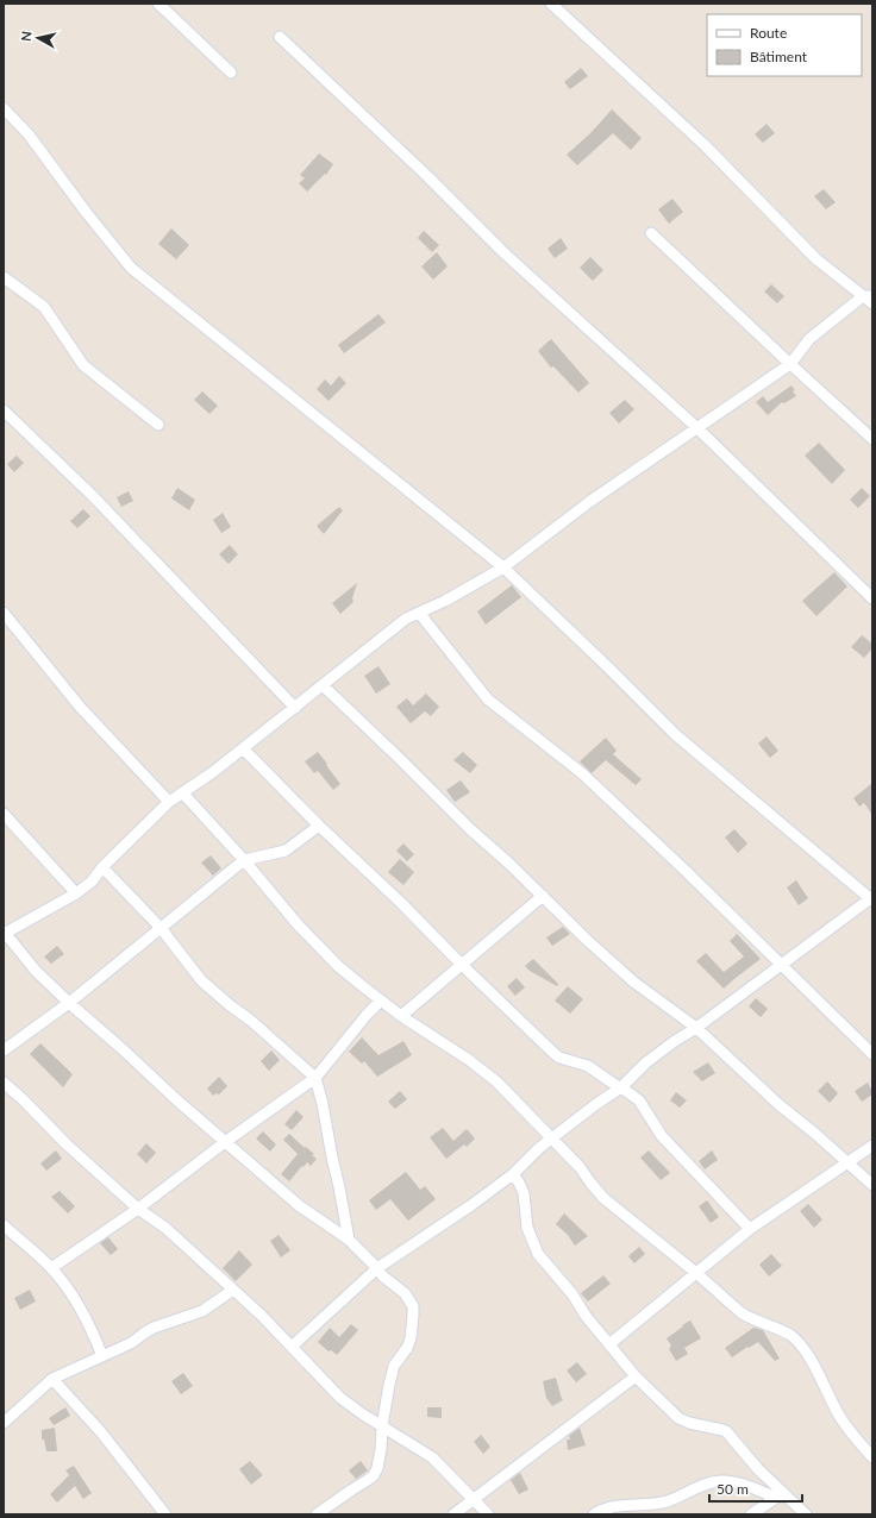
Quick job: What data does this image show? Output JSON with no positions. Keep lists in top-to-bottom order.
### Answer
{
  "legend": ["Route", "Bâtiment"],
  "scale_bar": "50 m",
  "north": "left"
}
